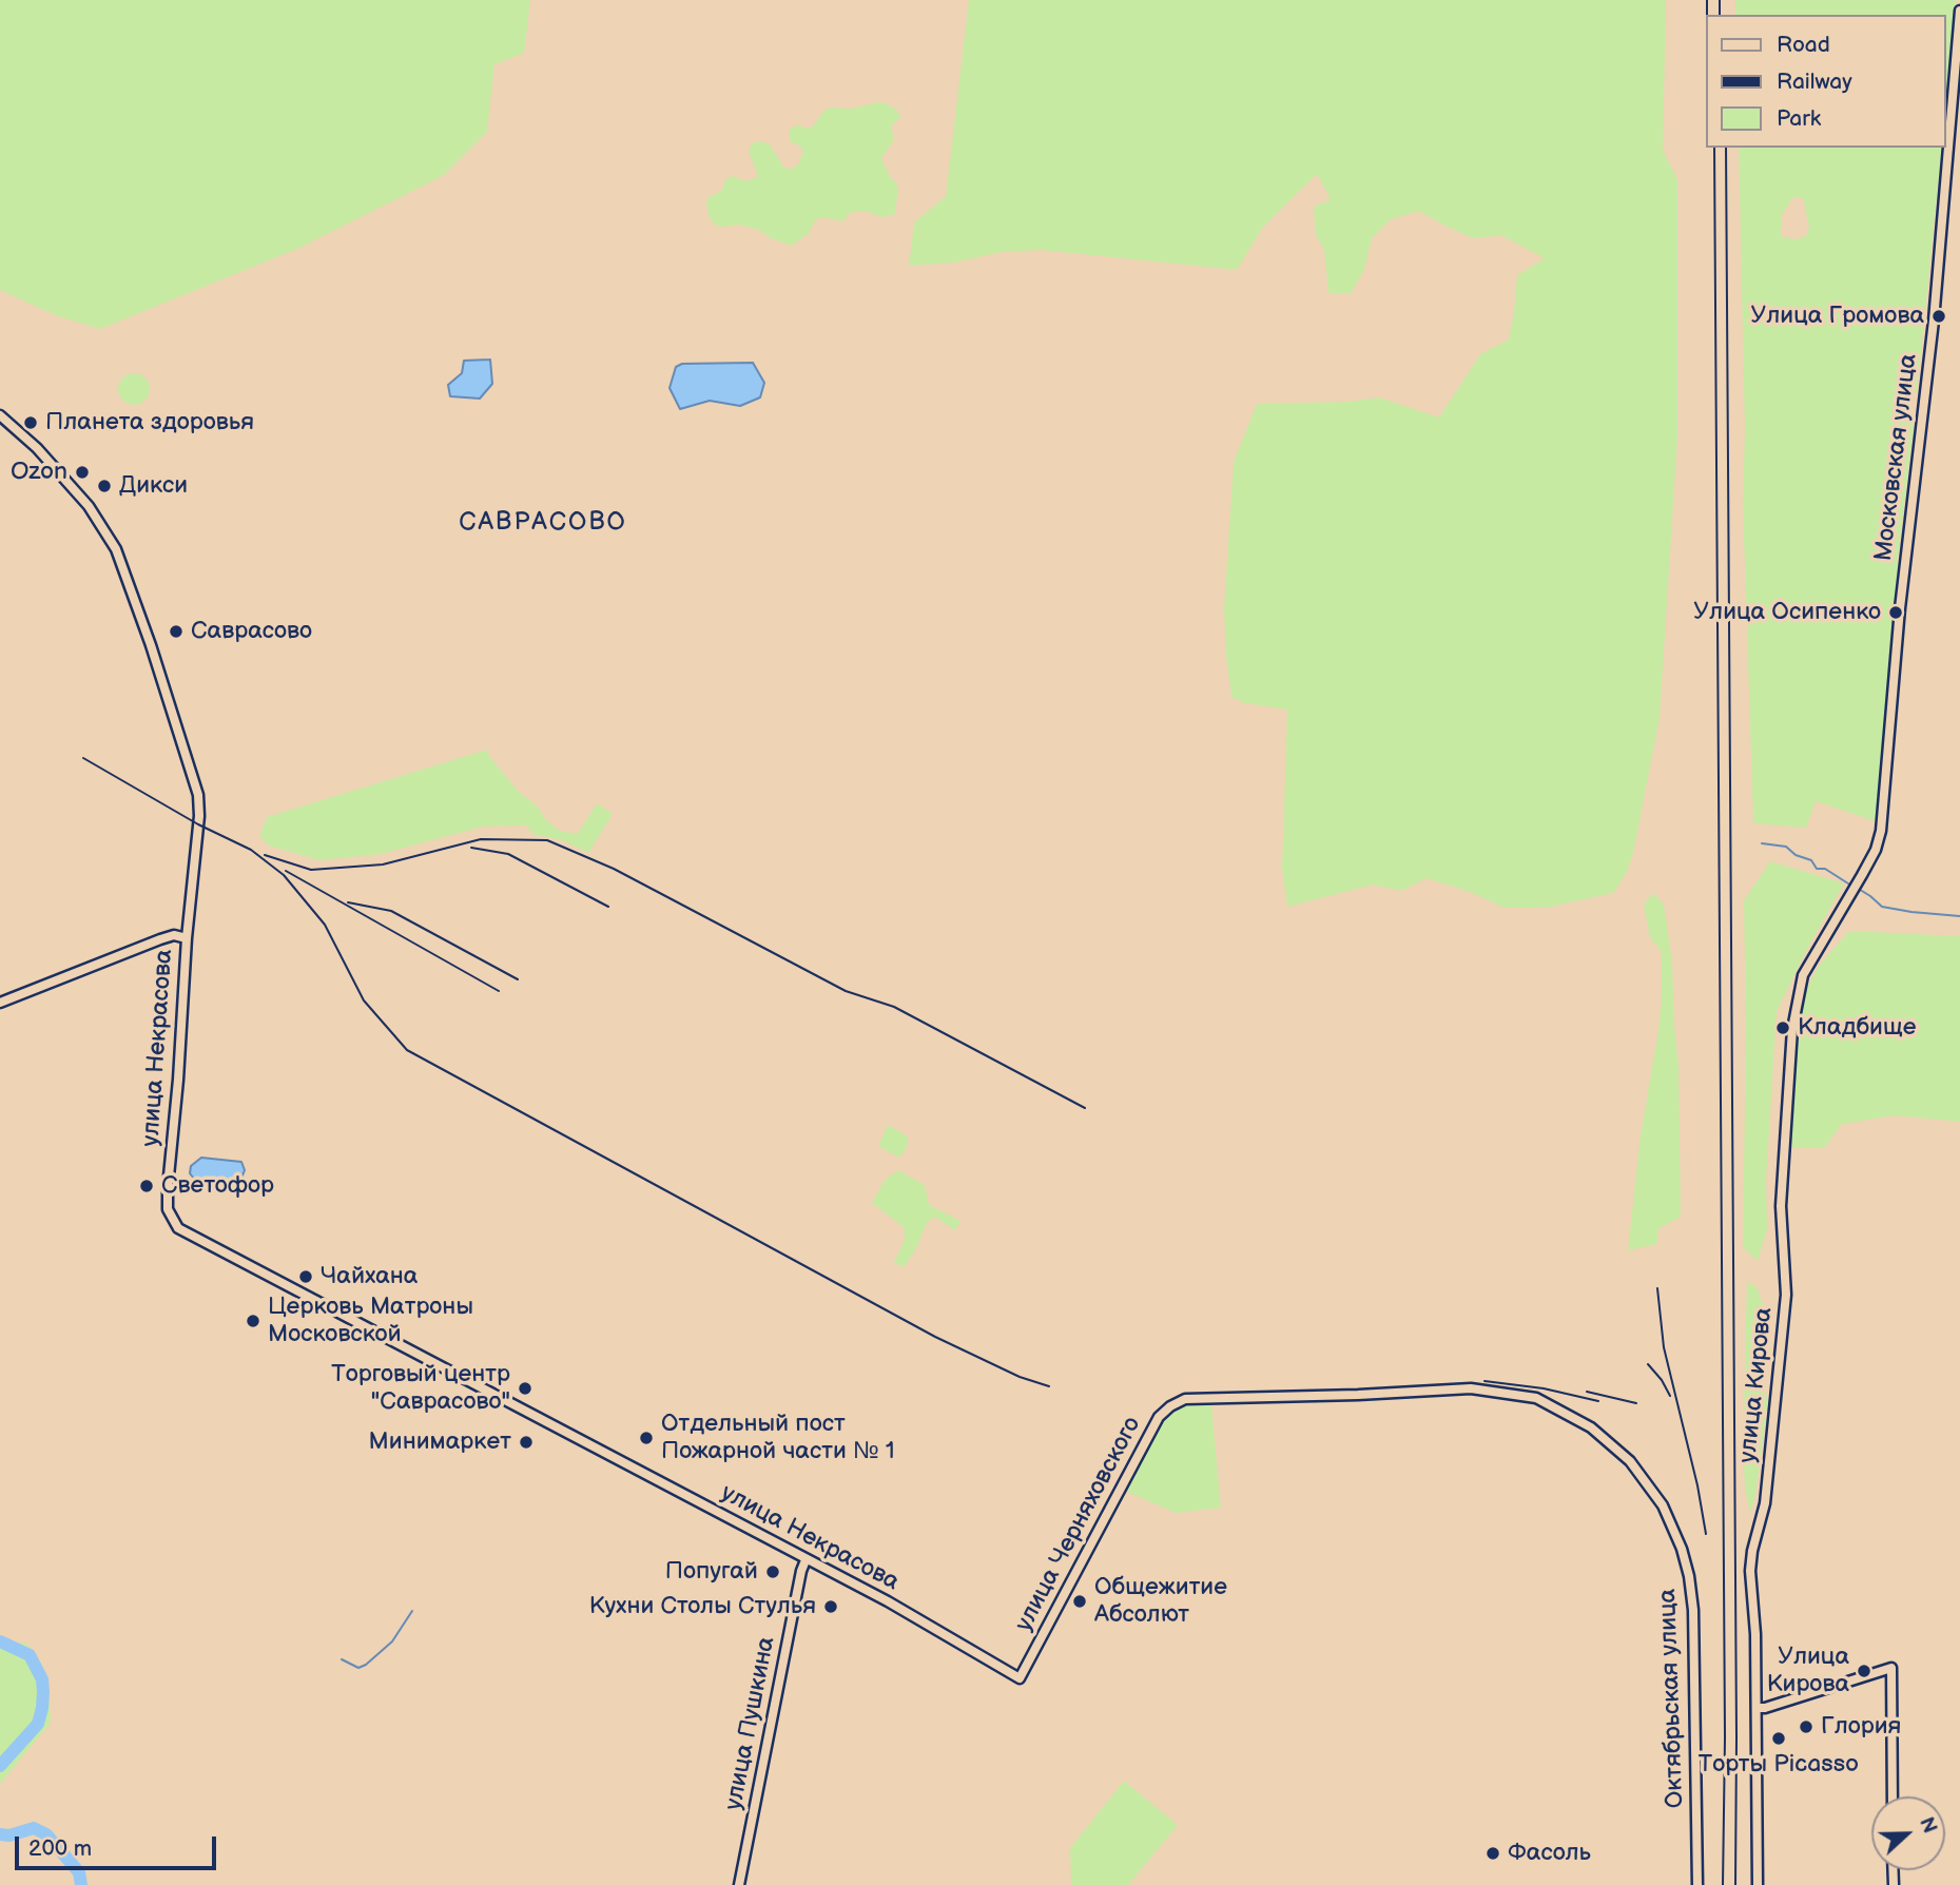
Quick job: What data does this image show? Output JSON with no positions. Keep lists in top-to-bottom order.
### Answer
{
  "streets": {
    "street": [
      "Московская улица",
      "улица Некрасова",
      "улица Кирова",
      "улица Черняховского",
      "Октябрьская улица",
      "улица Пушкина"
    ]
  },
  "crossings": [
    ["Московская улица", "улица Кирова"],
    ["улица Некрасова", "улица Черняховского"],
    ["улица Некрасова", "улица Пушкина"],
    ["улица Черняховского", "Октябрьская улица"]
  ],
  "districts": ["САВРАСОВО"],
  "places": [
    "Улица Громова",
    "Планета здоровья",
    "Ozon",
    "Дикси",
    "Улица Осипенко",
    "Саврасово",
    "Кладбище",
    "Светофор",
    "Чайхана",
    "Церковь Матроны Московской",
    "Торговый центр \"Саврасово\"",
    "Отдельный пост Пожарной части № 1",
    "Минимаркет",
    "Попугай",
    "Общежитие Абсолют",
    "Кухни Столы Стулья",
    "Улица Кирова",
    "Глория",
    "Торты Picasso",
    "Фасоль"
  ],
  "legend": ["Road", "Railway", "Park"],
  "scale_bar": "200 m",
  "north": "right"
}
